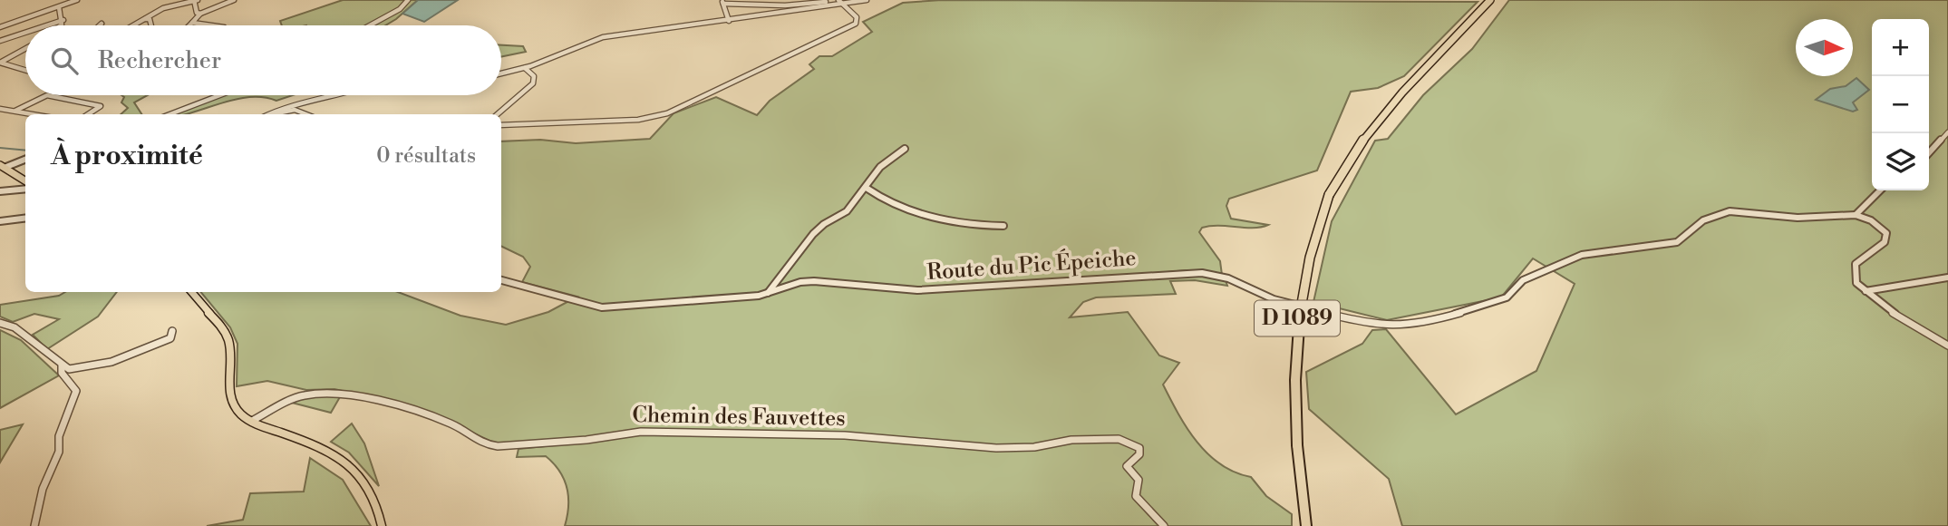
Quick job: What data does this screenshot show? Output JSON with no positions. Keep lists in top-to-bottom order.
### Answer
{
  "streets": {
    "highway": ["D 1089"],
    "street": ["Route du Pic Épeiche", "Chemin des Fauvettes"]
  },
  "north": "right",
  "page": {
    "map_buttons": ["+", "−"],
    "search": "Rechercher",
    "heading": ["À proximité", "0 résultats"]
  }
}
